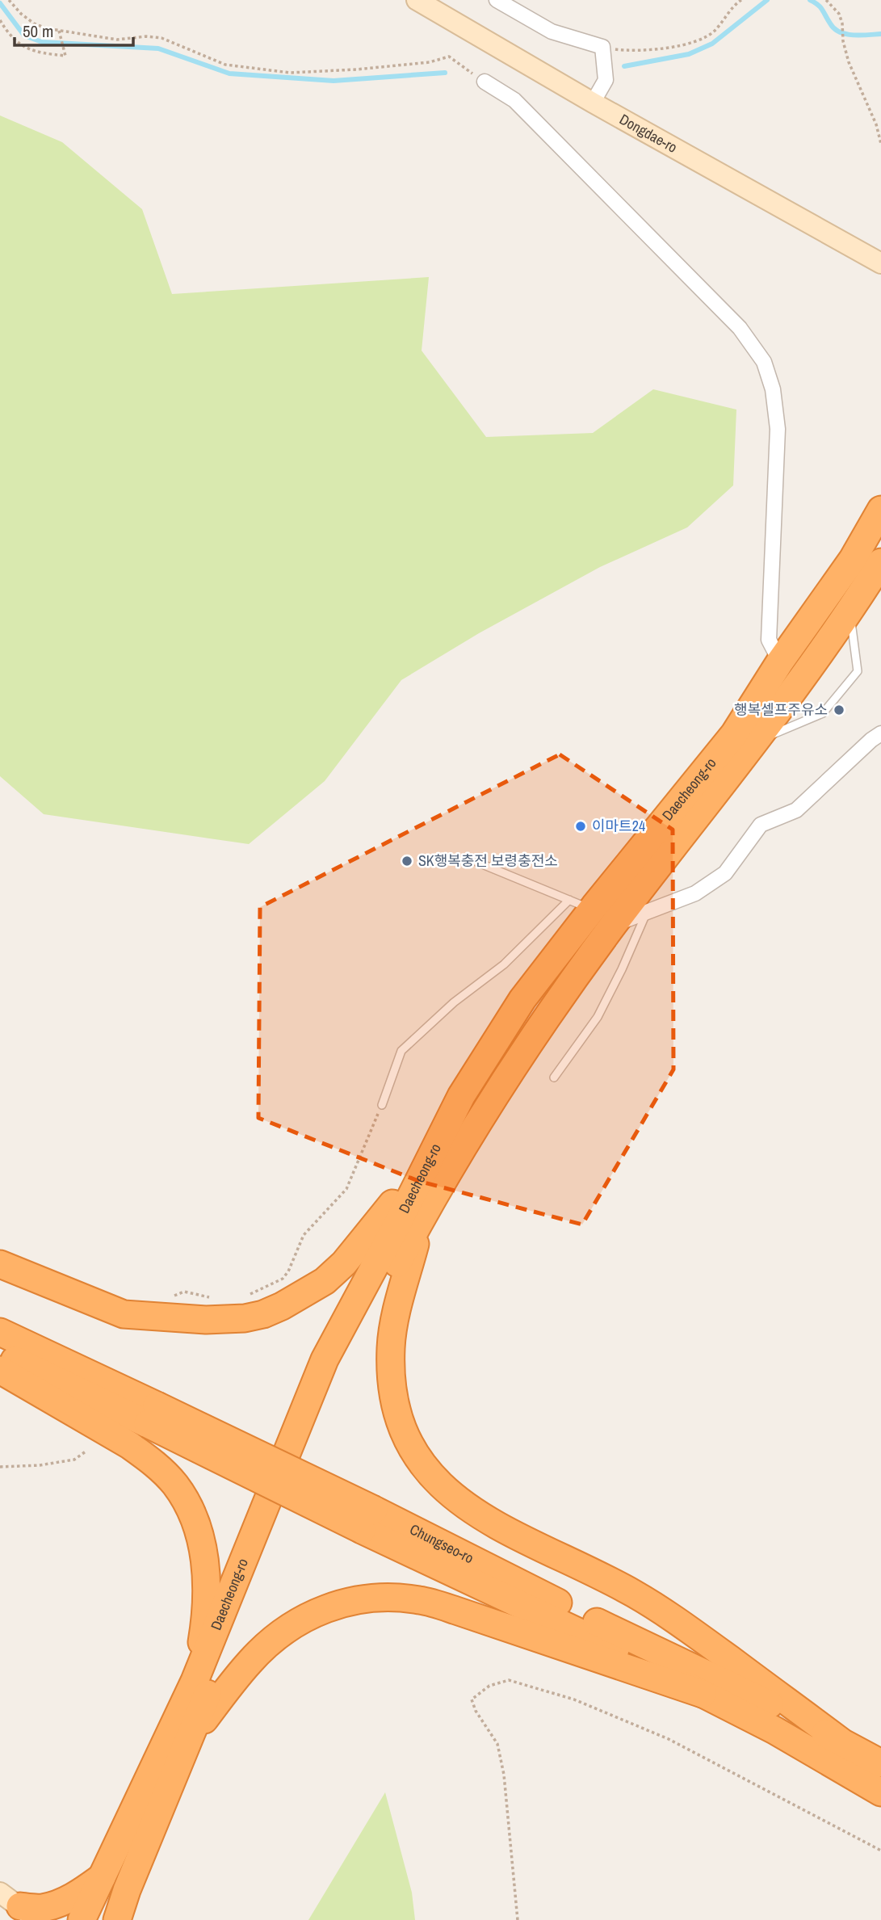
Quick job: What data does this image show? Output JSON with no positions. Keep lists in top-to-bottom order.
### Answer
{
  "streets": {
    "highway": ["Daecheong-ro", "Chungseo-ro"],
    "street": ["Dongdae-ro"]
  },
  "places": ["행복셀프주유소", "이마트24", "SK행복충전 보령충전소"],
  "scale_bar": "50 m"
}
